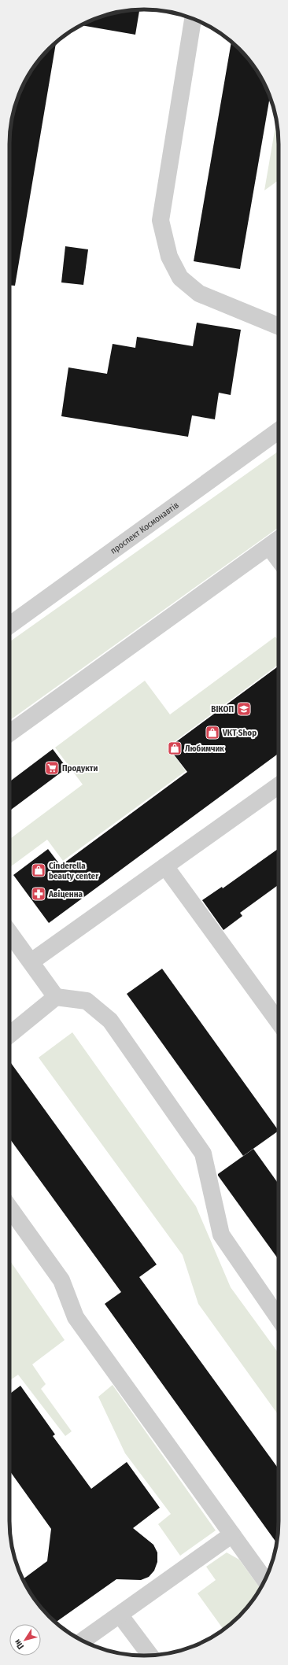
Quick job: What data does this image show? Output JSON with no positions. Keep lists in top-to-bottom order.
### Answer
{
  "streets": {
    "street": ["проспект Космонавтів"]
  },
  "places": {
    "school or university": ["ВІКОП"],
    "shop": ["VKT Shop", "Любимчик", "Cinderella beauty center"],
    "supermarket": ["Продукти"],
    "pharmacy": ["Авіценна"]
  },
  "north": "bottom left"
}
